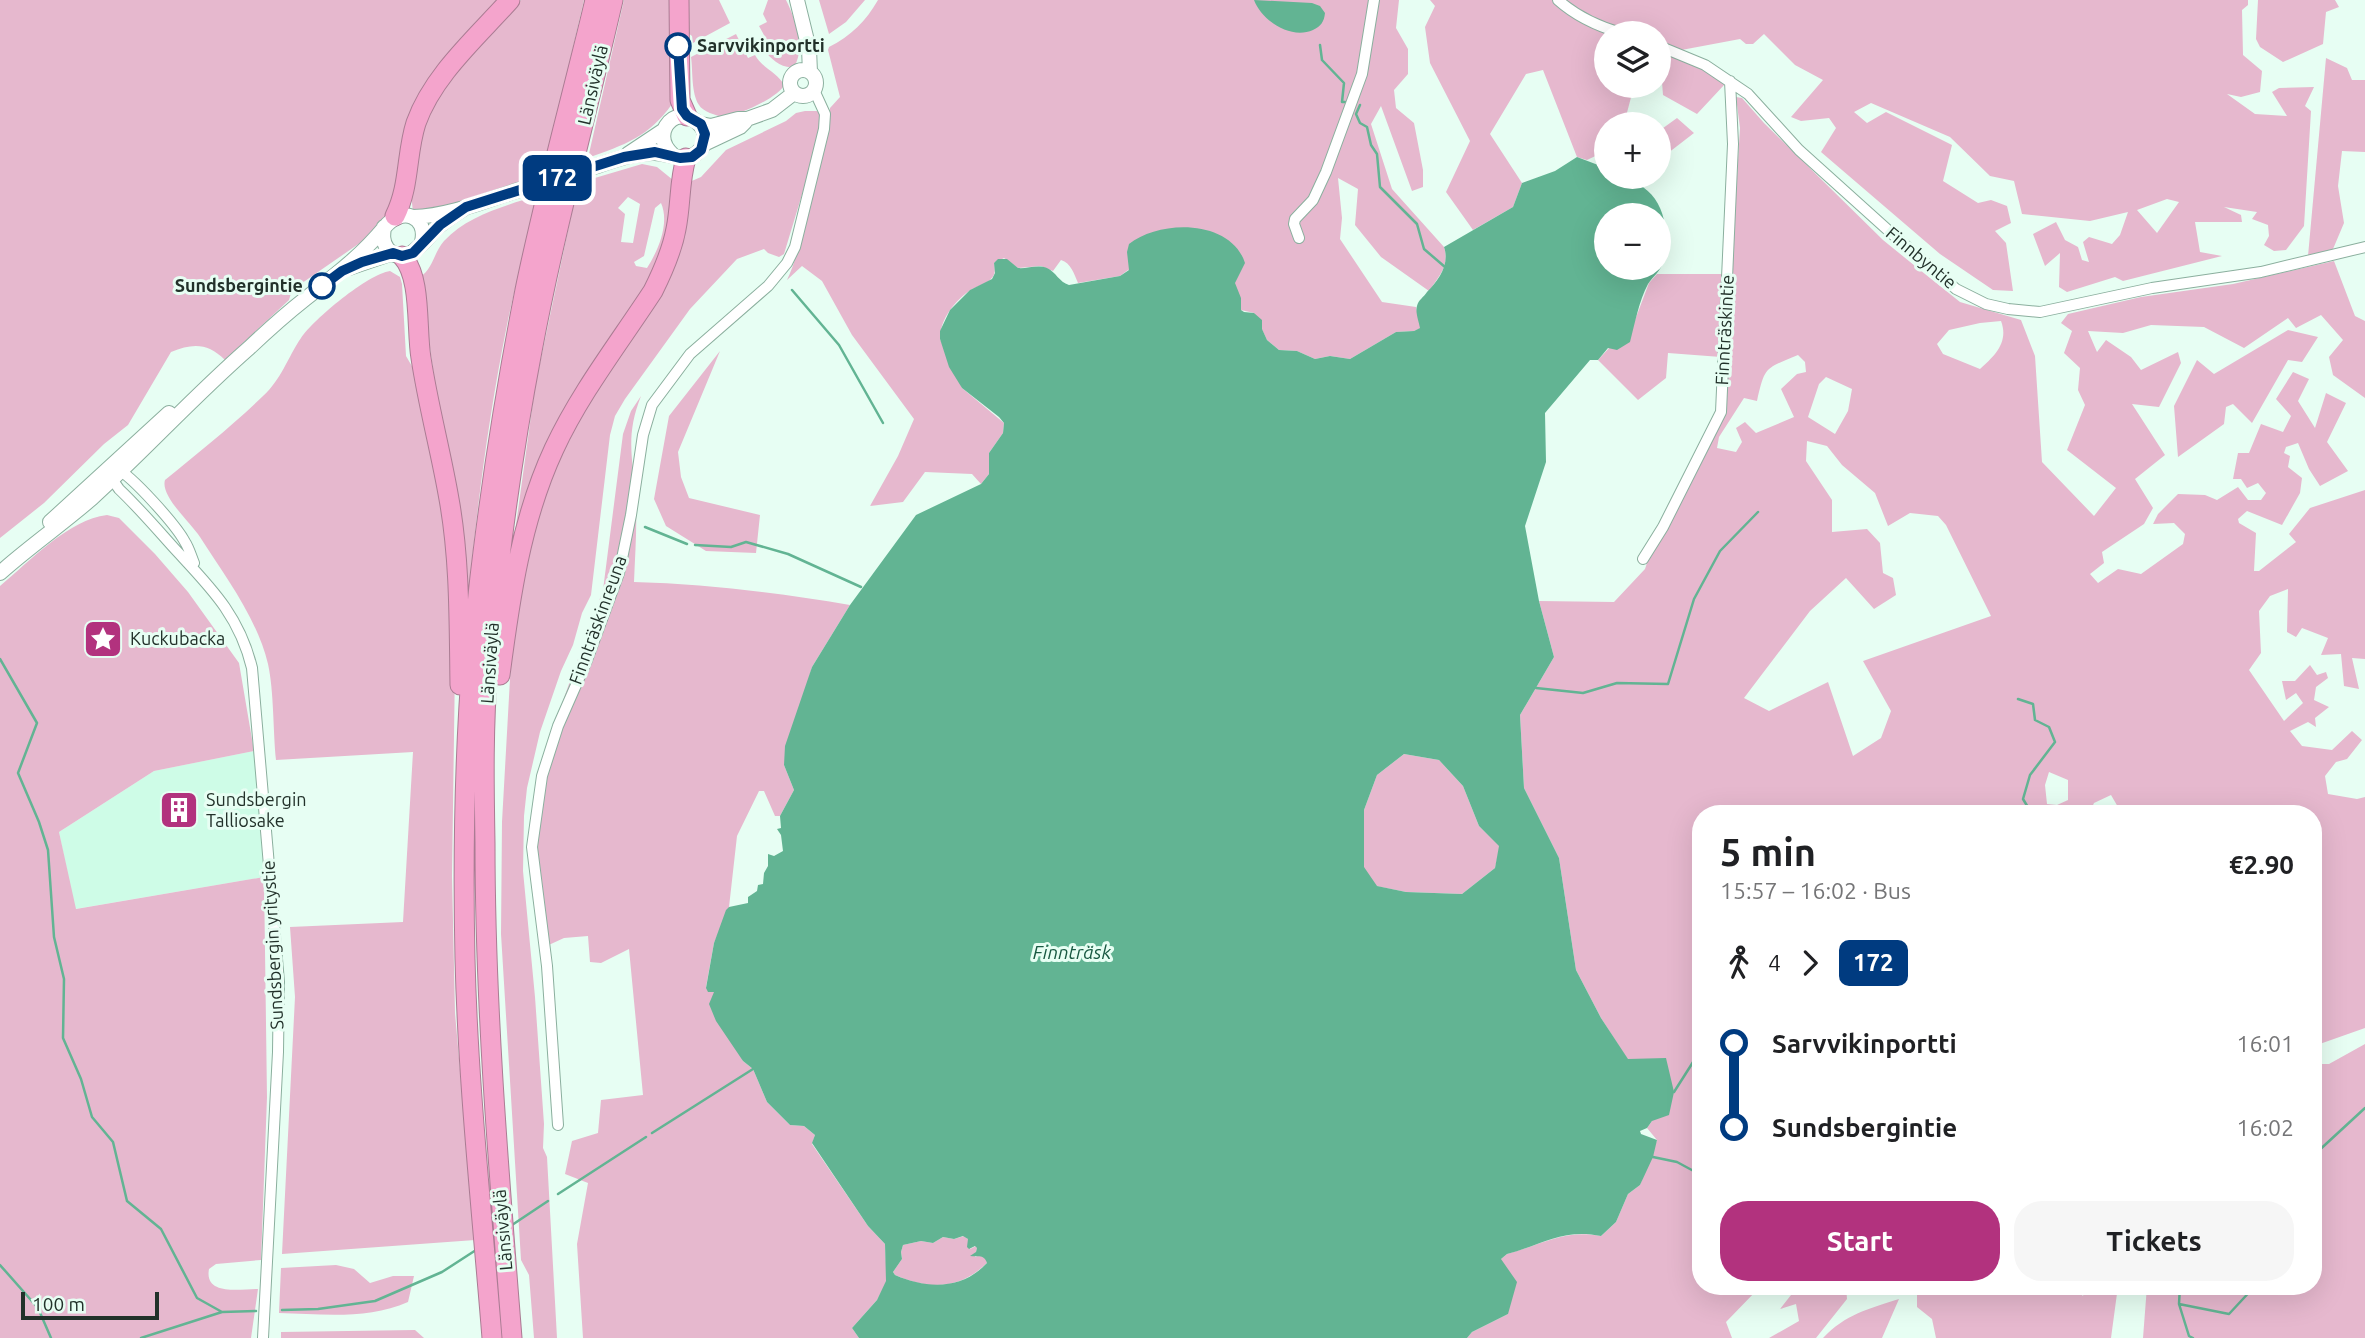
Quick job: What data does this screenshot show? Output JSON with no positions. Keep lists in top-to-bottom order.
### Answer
{
  "streets": {
    "highway": ["Länsiväylä"],
    "street": [
      "Finnbyntie",
      "Finnträskintie",
      "Finnträskinreuna",
      "Sundsbergin yritystie"
    ]
  },
  "crossings": [
    ["Finnbyntie", "Finnträskintie"]
  ],
  "water": ["Finnträsk"],
  "places": {
    "other": ["Sarvvikinportti", "Sundsbergintie"],
    "place": ["Kuckubacka"],
    "building": ["Sundsbergin Talliosake"]
  },
  "lines": ["bus line 172"],
  "scale_bar": "100 m",
  "page": {
    "on_map": "172",
    "map_buttons": ["+", "−"],
    "heading": ["5 min", "15:57 – 16:02 · Bus", "€2.90"],
    "legs": ["4", "172"],
    "list": [
      {
        "name": "Sarvvikinportti",
        "value": "16:01"
      },
      {
        "name": "Sundsbergintie",
        "value": "16:02"
      }
    ],
    "buttons": ["Start", "Tickets"],
    "scale": "100 m"
  }
}
